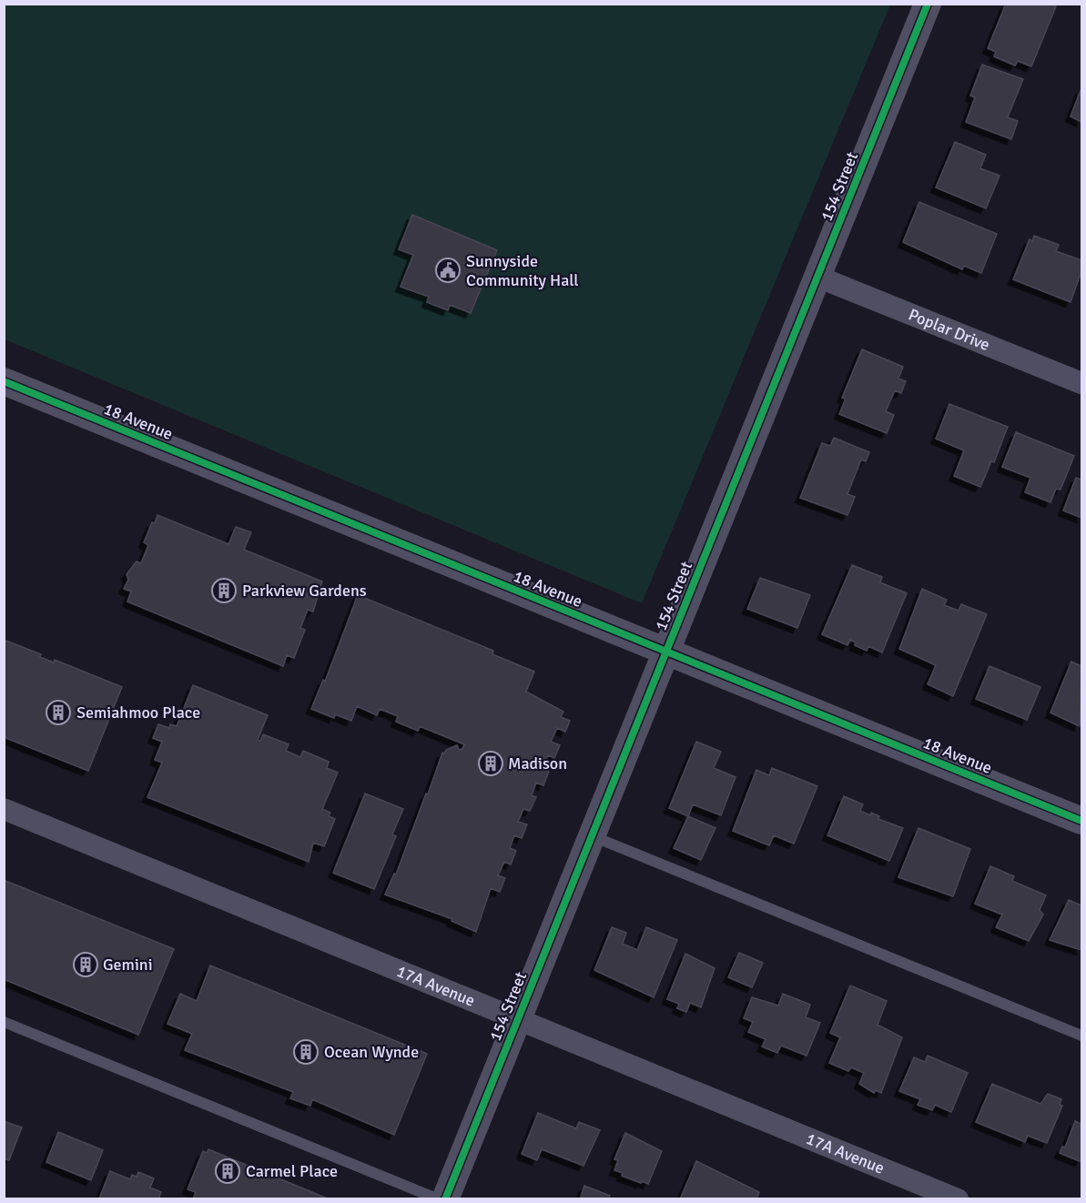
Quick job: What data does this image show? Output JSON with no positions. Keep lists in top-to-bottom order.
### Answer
{
  "streets": {
    "street": [
      "154 Street",
      "Poplar Drive",
      "18 Avenue",
      "17A Avenue"
    ]
  },
  "crossings": [
    ["154 Street", "Poplar Drive"],
    ["154 Street", "18 Avenue"],
    ["154 Street", "17A Avenue"]
  ],
  "places": {
    "public building": ["Sunnyside Community Hall"],
    "building": [
      "Parkview Gardens",
      "Semiahmoo Place",
      "Madison",
      "Gemini",
      "Ocean Wynde",
      "Carmel Place"
    ]
  }
}
